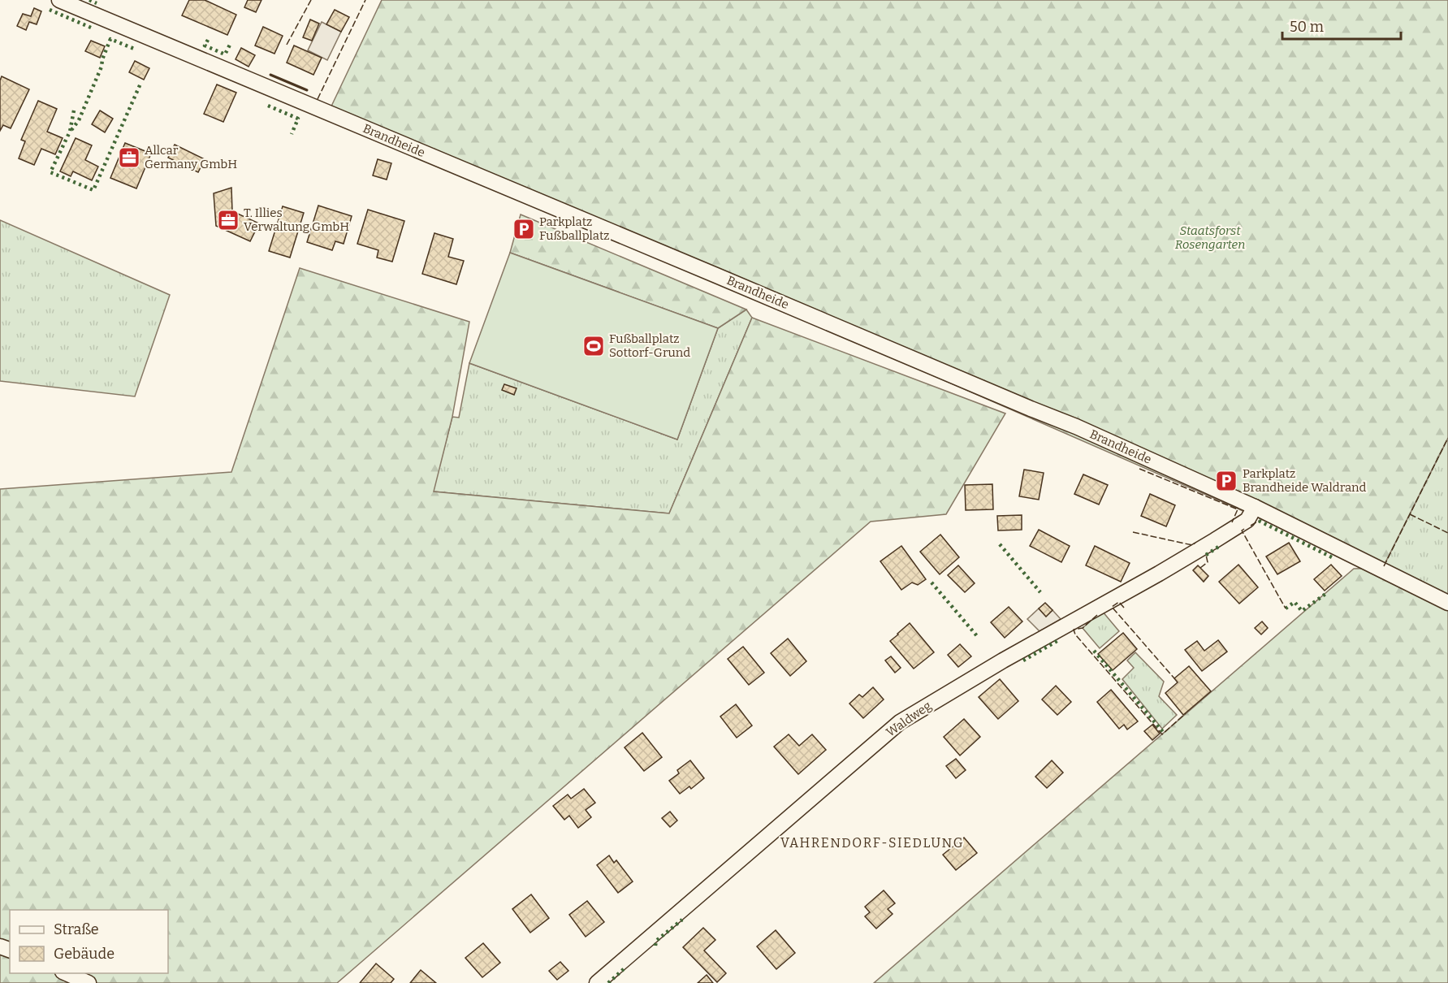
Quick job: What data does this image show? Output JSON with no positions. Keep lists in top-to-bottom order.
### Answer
{
  "streets": {
    "street": ["Brandheide", "Waldweg"]
  },
  "crossings": [
    ["Brandheide", "Waldweg"]
  ],
  "districts": ["VAHRENDORF-SIEDLUNG"],
  "parks": ["Staatsforst Rosengarten"],
  "places": {
    "office": ["Allcar Germany GmbH", "T. Illies Verwaltung GmbH"],
    "parking": ["Parkplatz Fußballplatz", "Parkplatz Brandheide Waldrand"],
    "sports": ["Fußballplatz Sottorf-Grund"]
  },
  "legend": ["Straße", "Gebäude"],
  "scale_bar": "50 m"
}
